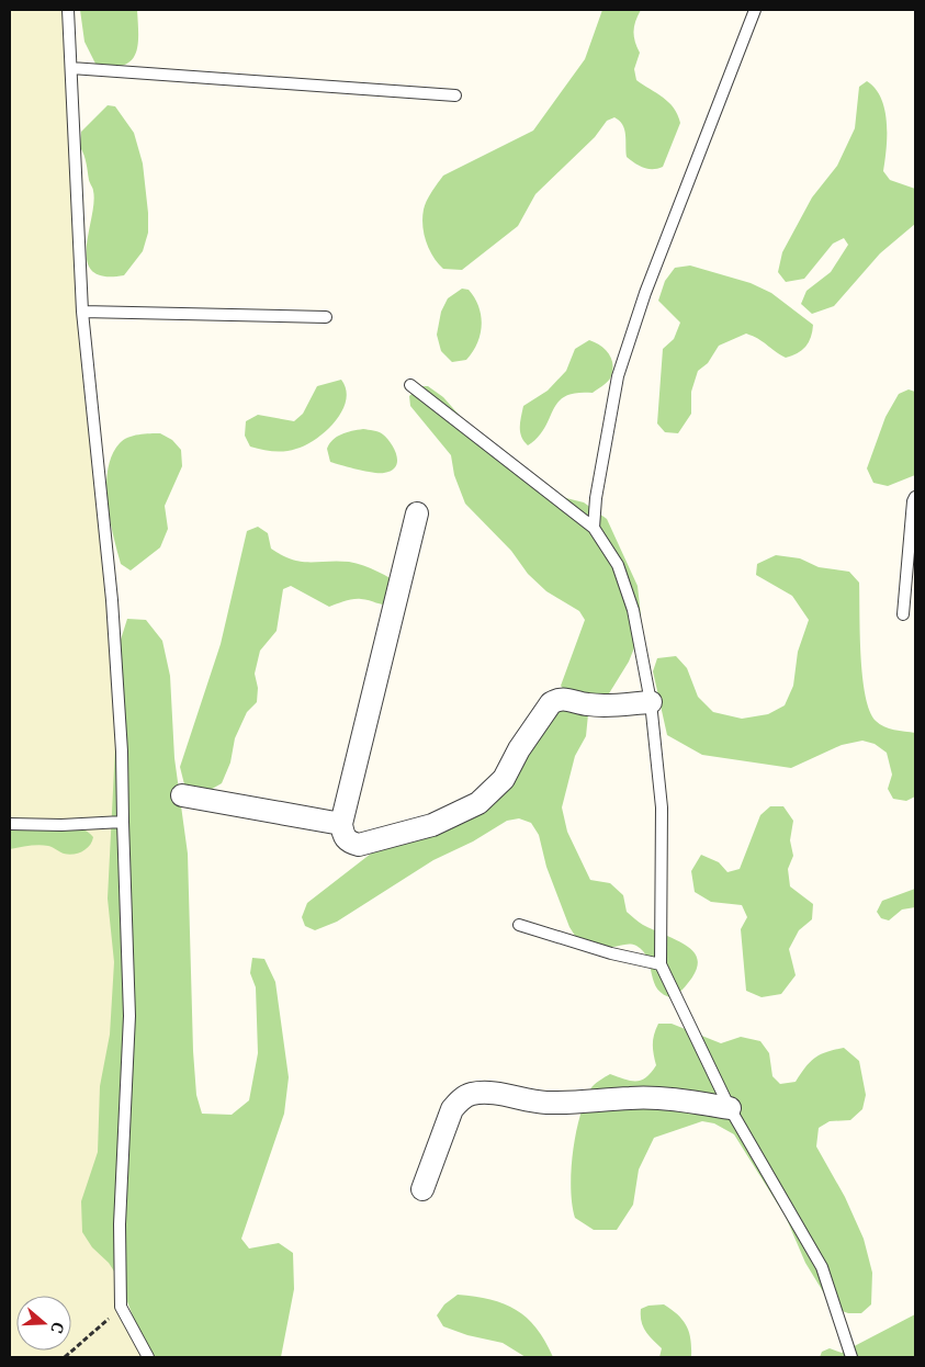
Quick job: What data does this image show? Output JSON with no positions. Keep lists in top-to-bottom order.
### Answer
{
  "north": "right"
}
